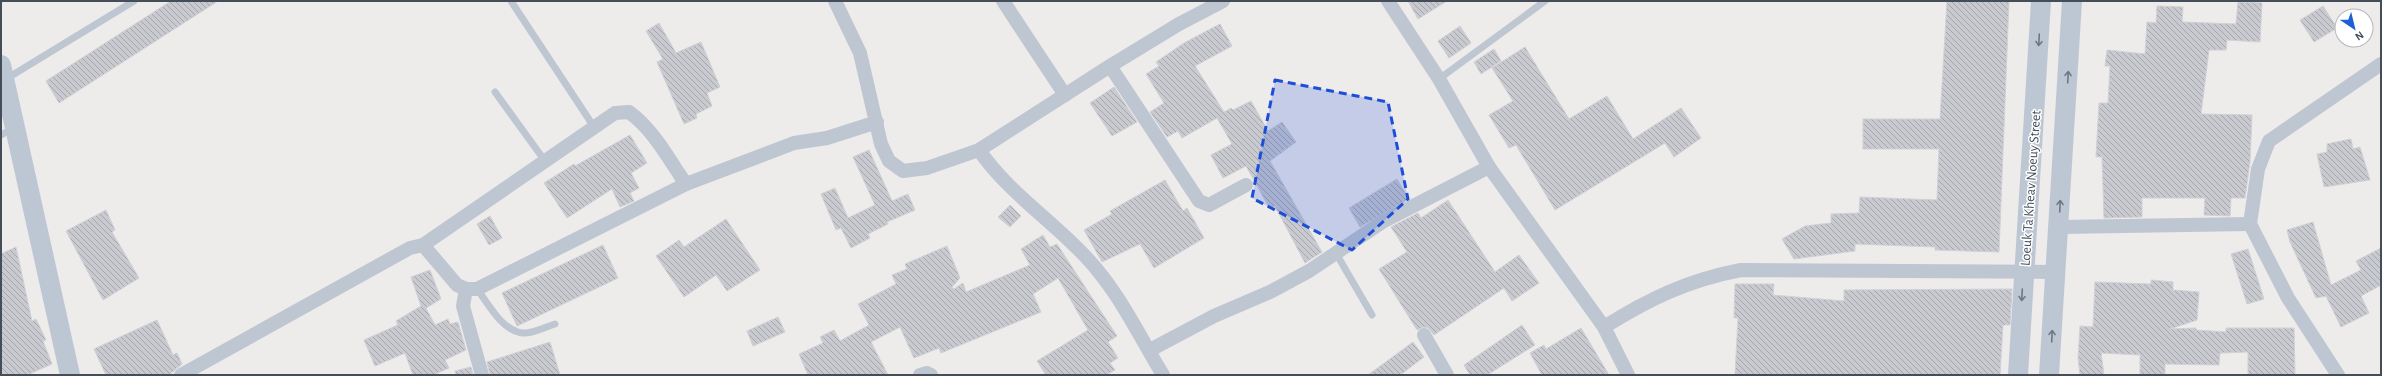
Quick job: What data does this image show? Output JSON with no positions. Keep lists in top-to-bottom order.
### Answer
{
  "streets": {
    "main road": ["Loeuk Ta Kheav Noeuy Street"]
  },
  "north": "bottom right"
}
